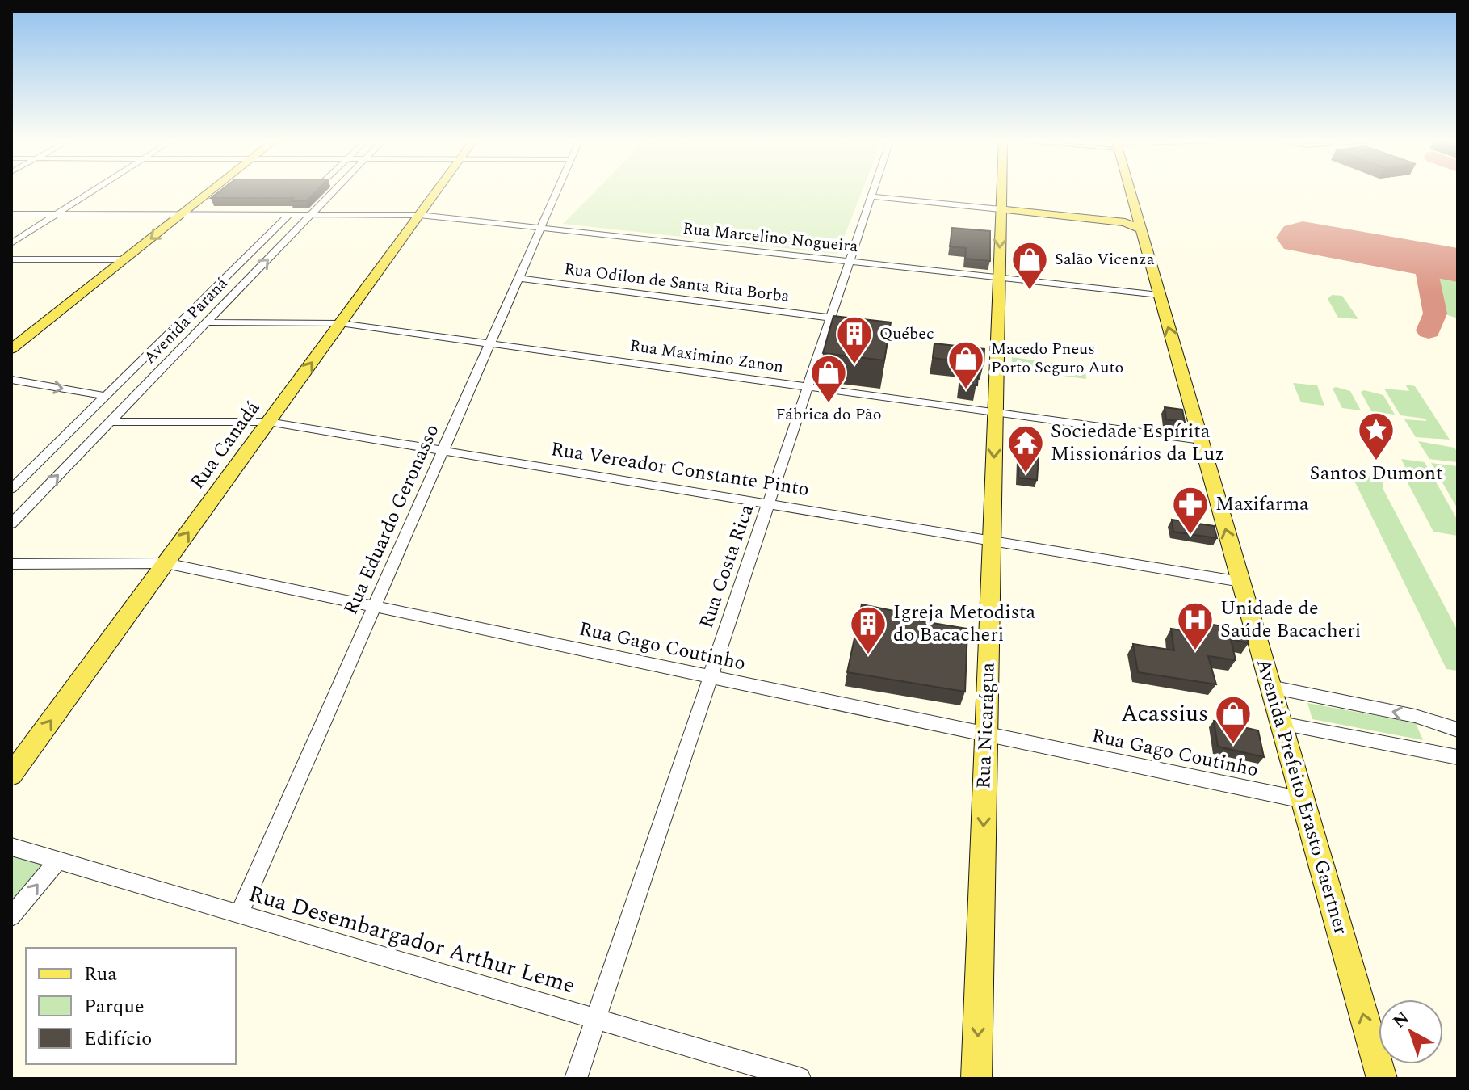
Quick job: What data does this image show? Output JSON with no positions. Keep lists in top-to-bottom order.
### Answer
{
  "streets": {
    "main road": ["Rua Canadá", "Rua Nicarágua", "Avenida Prefeito Erasto Gaertner"],
    "street": [
      "Rua Marcelino Nogueira",
      "Rua Odilon de Santa Rita Borba",
      "Avenida Paraná",
      "Rua Maximino Zanon",
      "Rua Vereador Constante Pinto",
      "Rua Eduardo Geronasso",
      "Rua Costa Rica",
      "Rua Gago Coutinho",
      "Rua Desembargador Arthur Leme"
    ]
  },
  "crossings": [
    ["Rua Marcelino Nogueira", "Avenida Paraná"],
    ["Rua Marcelino Nogueira", "Rua Canadá"],
    ["Rua Marcelino Nogueira", "Rua Eduardo Geronasso"],
    ["Rua Marcelino Nogueira", "Rua Costa Rica"],
    ["Rua Marcelino Nogueira", "Rua Nicarágua"],
    ["Rua Marcelino Nogueira", "Avenida Prefeito Erasto Gaertner"],
    ["Rua Odilon de Santa Rita Borba", "Rua Eduardo Geronasso"],
    ["Rua Odilon de Santa Rita Borba", "Rua Costa Rica"],
    ["Avenida Paraná", "Rua Maximino Zanon"],
    ["Avenida Paraná", "Rua Vereador Constante Pinto"],
    ["Rua Maximino Zanon", "Rua Canadá"],
    ["Rua Maximino Zanon", "Rua Eduardo Geronasso"],
    ["Rua Maximino Zanon", "Rua Costa Rica"],
    ["Rua Maximino Zanon", "Rua Nicarágua"],
    ["Rua Maximino Zanon", "Avenida Prefeito Erasto Gaertner"],
    ["Rua Canadá", "Rua Vereador Constante Pinto"],
    ["Rua Canadá", "Rua Gago Coutinho"],
    ["Rua Vereador Constante Pinto", "Rua Eduardo Geronasso"],
    ["Rua Vereador Constante Pinto", "Rua Costa Rica"],
    ["Rua Vereador Constante Pinto", "Rua Nicarágua"],
    ["Rua Vereador Constante Pinto", "Avenida Prefeito Erasto Gaertner"],
    ["Rua Eduardo Geronasso", "Rua Gago Coutinho"],
    ["Rua Eduardo Geronasso", "Rua Desembargador Arthur Leme"],
    ["Rua Costa Rica", "Rua Gago Coutinho"],
    ["Rua Costa Rica", "Rua Desembargador Arthur Leme"],
    ["Rua Gago Coutinho", "Rua Nicarágua"],
    ["Rua Gago Coutinho", "Avenida Prefeito Erasto Gaertner"]
  ],
  "one_way": ["Rua Canadá", "Rua Nicarágua", "Avenida Prefeito Erasto Gaertner"],
  "places": {
    "shop": [
      "Salão Vicenza",
      "Macedo Pneus Porto Seguro Auto",
      "Fábrica do Pão",
      "Acassius"
    ],
    "building": ["Québec", "Igreja Metodista do Bacacheri"],
    "place": ["Santos Dumont"],
    "temple": ["Sociedade Espírita Missionários da Luz"],
    "pharmacy": ["Maxifarma"],
    "hospital": ["Unidade de Saúde Bacacheri"]
  },
  "legend": ["Rua", "Parque", "Edifício"],
  "north": "top left"
}
